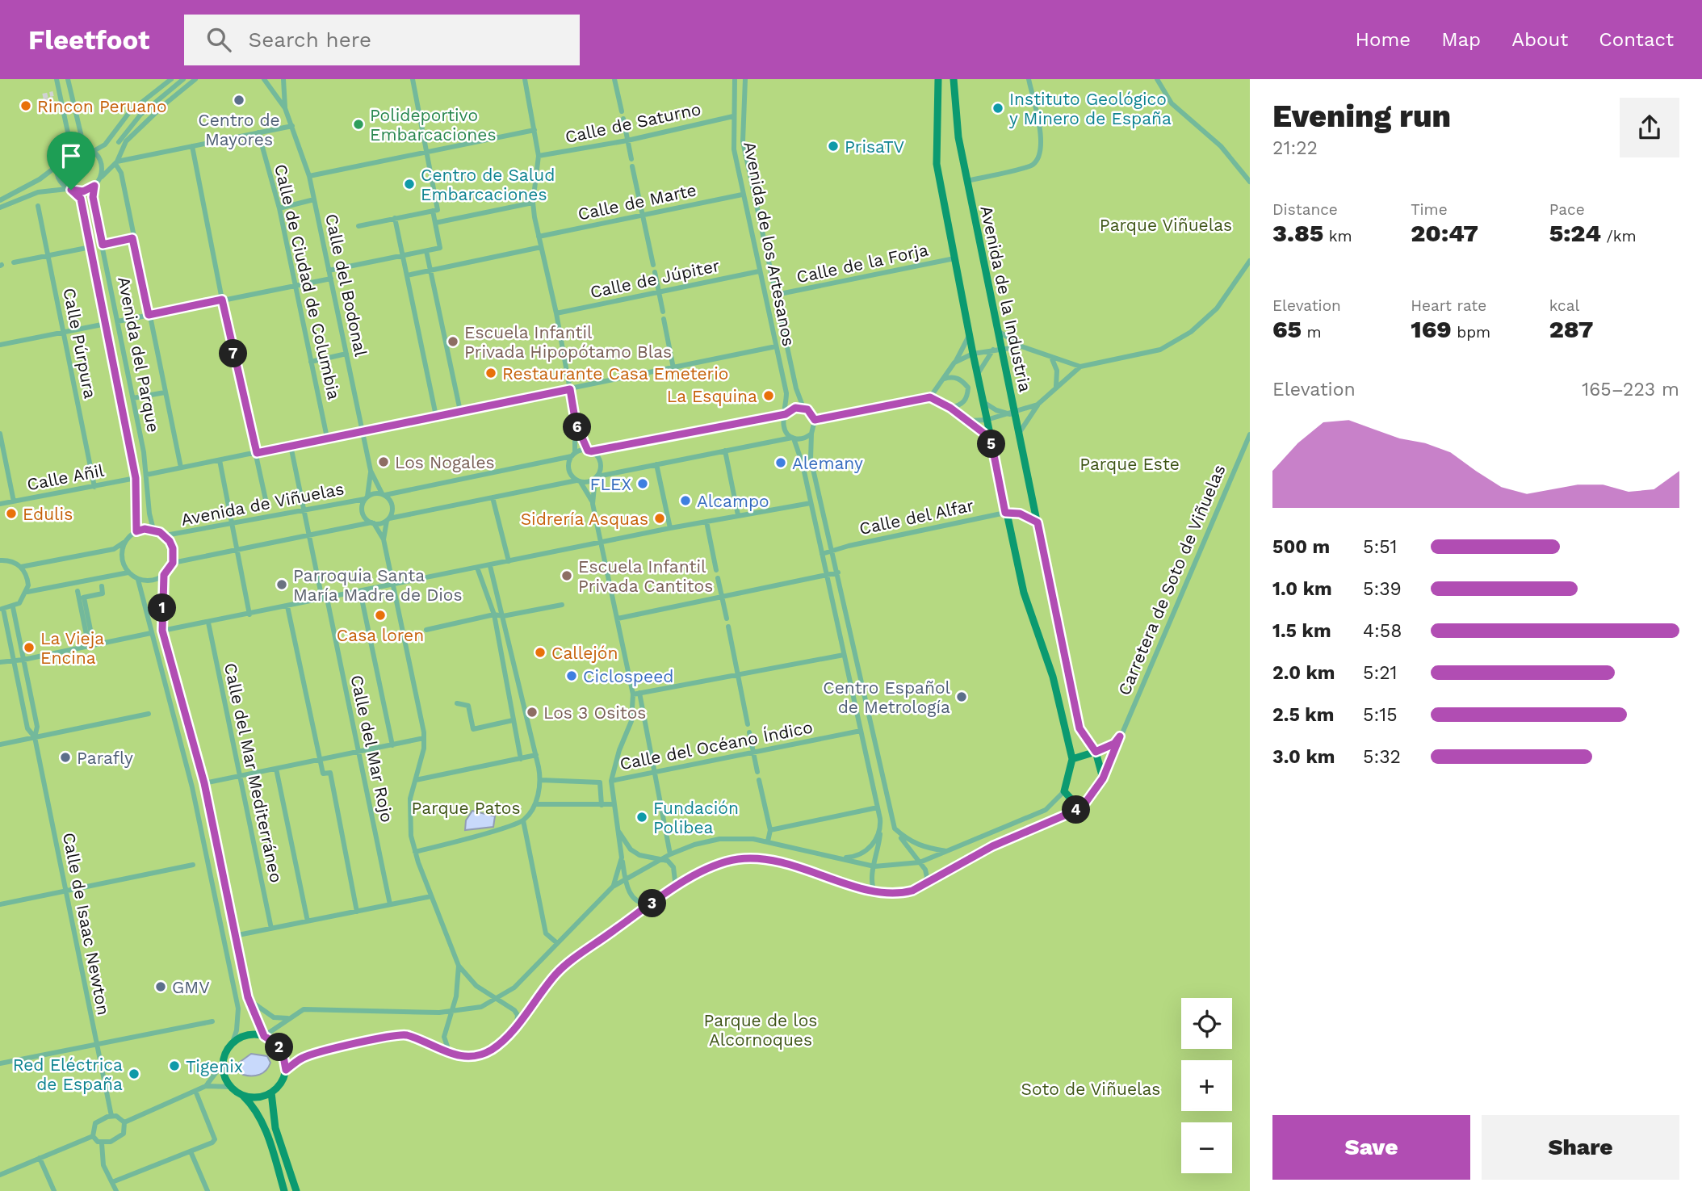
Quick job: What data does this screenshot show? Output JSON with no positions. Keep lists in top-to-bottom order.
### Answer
{
  "streets": {
    "street": [
      "Calle de Saturno",
      "Calle de Marte",
      "Avenida de los Artesanos",
      "Calle de la Forja",
      "Calle de Júpiter",
      "Calle de Ciudad de Columbia",
      "Calle del Bodonal",
      "Avenida de la Industria",
      "Calle Púrpura",
      "Avenida del Parque",
      "Calle Añil",
      "Avenida de Viñuelas",
      "Calle del Alfar",
      "Carretera de Soto de Viñuelas",
      "Calle del Océano Índico",
      "Calle del Mar Rojo",
      "Calle del Mar Mediterráneo",
      "Calle de Isaac Newton"
    ]
  },
  "crossings": [
    ["Calle de Saturno", "Avenida de los Artesanos"],
    ["Calle de Marte", "Avenida de los Artesanos"],
    ["Avenida de los Artesanos", "Calle de la Forja"],
    ["Avenida de los Artesanos", "Calle de Júpiter"],
    ["Calle del Bodonal", "Avenida de Viñuelas"],
    ["Avenida de la Industria", "Carretera de Soto de Viñuelas"],
    ["Calle Púrpura", "Calle Añil"],
    ["Avenida del Parque", "Calle Añil"],
    ["Avenida del Parque", "Avenida de Viñuelas"],
    ["Avenida de Viñuelas", "Calle del Mar Rojo"]
  ],
  "parks": [
    "Parque Viñuelas",
    "Parque Este",
    "Parque Patos",
    "Parque de los Alcornoques",
    "Soto de Viñuelas"
  ],
  "places": [
    "Centro de Mayores",
    "Rincon Peruano",
    "Instituto Geológico y Minero de España",
    "Polideportivo Embarcaciones",
    "PrisaTV",
    "Centro de Salud Embarcaciones",
    "Escuela Infantil Privada Hipopótamo Blas",
    "Restaurante Casa Emeterio",
    "La Esquina",
    "Los Nogales",
    "Alemany",
    "FLEX",
    "Alcampo",
    "Edulis",
    "Sidrería Asquas",
    "Escuela Infantil Privada Cantitos",
    "Parroquia Santa María Madre de Dios",
    "Casa loren",
    "La Vieja Encina",
    "Callejón",
    "Ciclospeed",
    "Centro Español de Metrología",
    "Los 3 Ositos",
    "Parafly",
    "Fundación Polibea",
    "GMV",
    "Tigenix",
    "Red Eléctrica de España"
  ],
  "page": {
    "header": "Fleetfoot",
    "search": "Search here",
    "nav": [
      "Home",
      "Map",
      "About",
      "Contact"
    ],
    "heading": ["Evening run", "21:22"],
    "stats": [
      ["Distance", "3.85 km"],
      ["Time", "20:47"],
      ["Pace", "5:24 /km"],
      ["Elevation", "65 m"],
      ["Heart rate", "169 bpm"],
      ["kcal", "287"]
    ],
    "pins": [
      "7",
      "6",
      "5",
      "1",
      "4",
      "3",
      "2"
    ],
    "chart": ["Elevation", "165–223 m"],
    "list": [
      {
        "name": "500 m",
        "note": "5:51"
      },
      {
        "name": "1.0 km",
        "note": "5:39"
      },
      {
        "name": "1.5 km",
        "note": "4:58"
      },
      {
        "name": "2.0 km",
        "note": "5:21"
      },
      {
        "name": "2.5 km",
        "note": "5:15"
      },
      {
        "name": "3.0 km",
        "note": "5:32"
      }
    ],
    "map_buttons": ["+", "−"],
    "buttons": ["Save", "Share"]
  }
}
